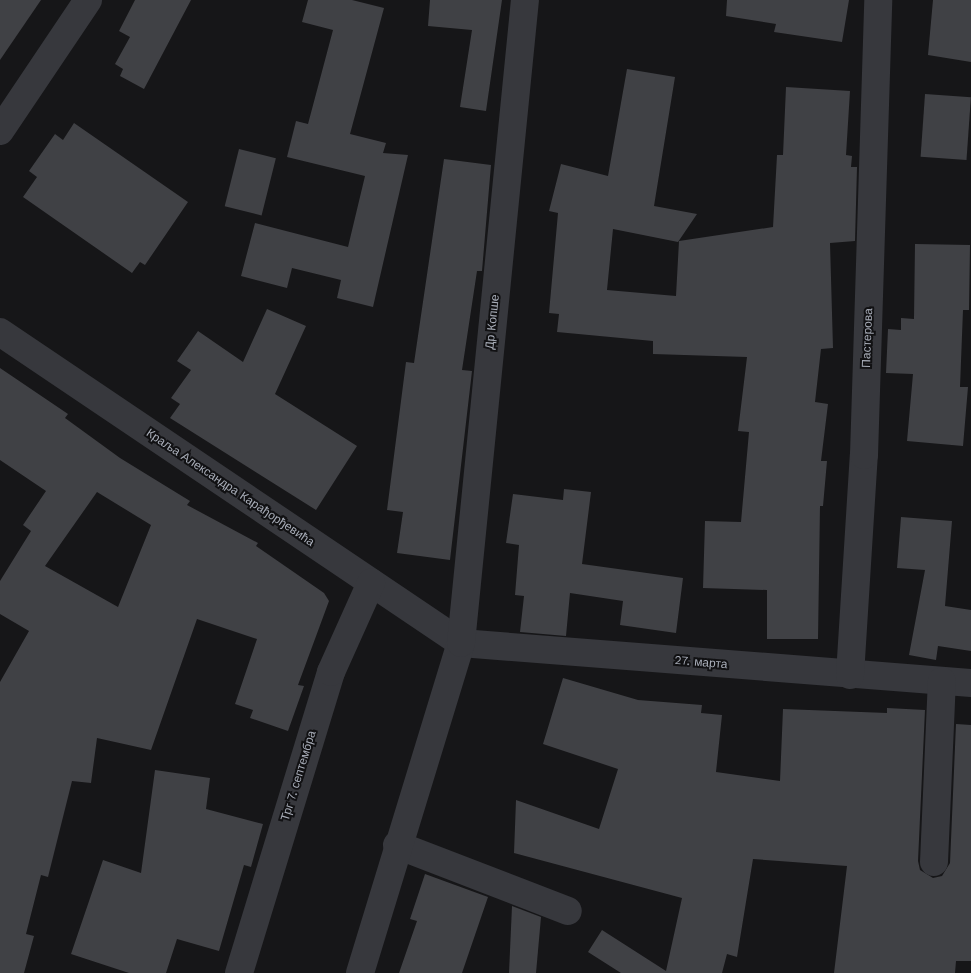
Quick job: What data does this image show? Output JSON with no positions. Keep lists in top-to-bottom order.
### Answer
{
  "streets": {
    "street": [
      "Др Копше",
      "Пастерова",
      "Краља Александра Карађорђевића",
      "27. марта",
      "Трг 7. септембра"
    ]
  },
  "crossings": [
    ["Др Копше", "Краља Александра Карађорђевића"],
    ["Др Копше", "27. марта"],
    ["Пастерова", "27. марта"],
    ["Краља Александра Карађорђевића", "27. марта"],
    ["Краља Александра Карађорђевића", "Трг 7. септембра"]
  ]
}
